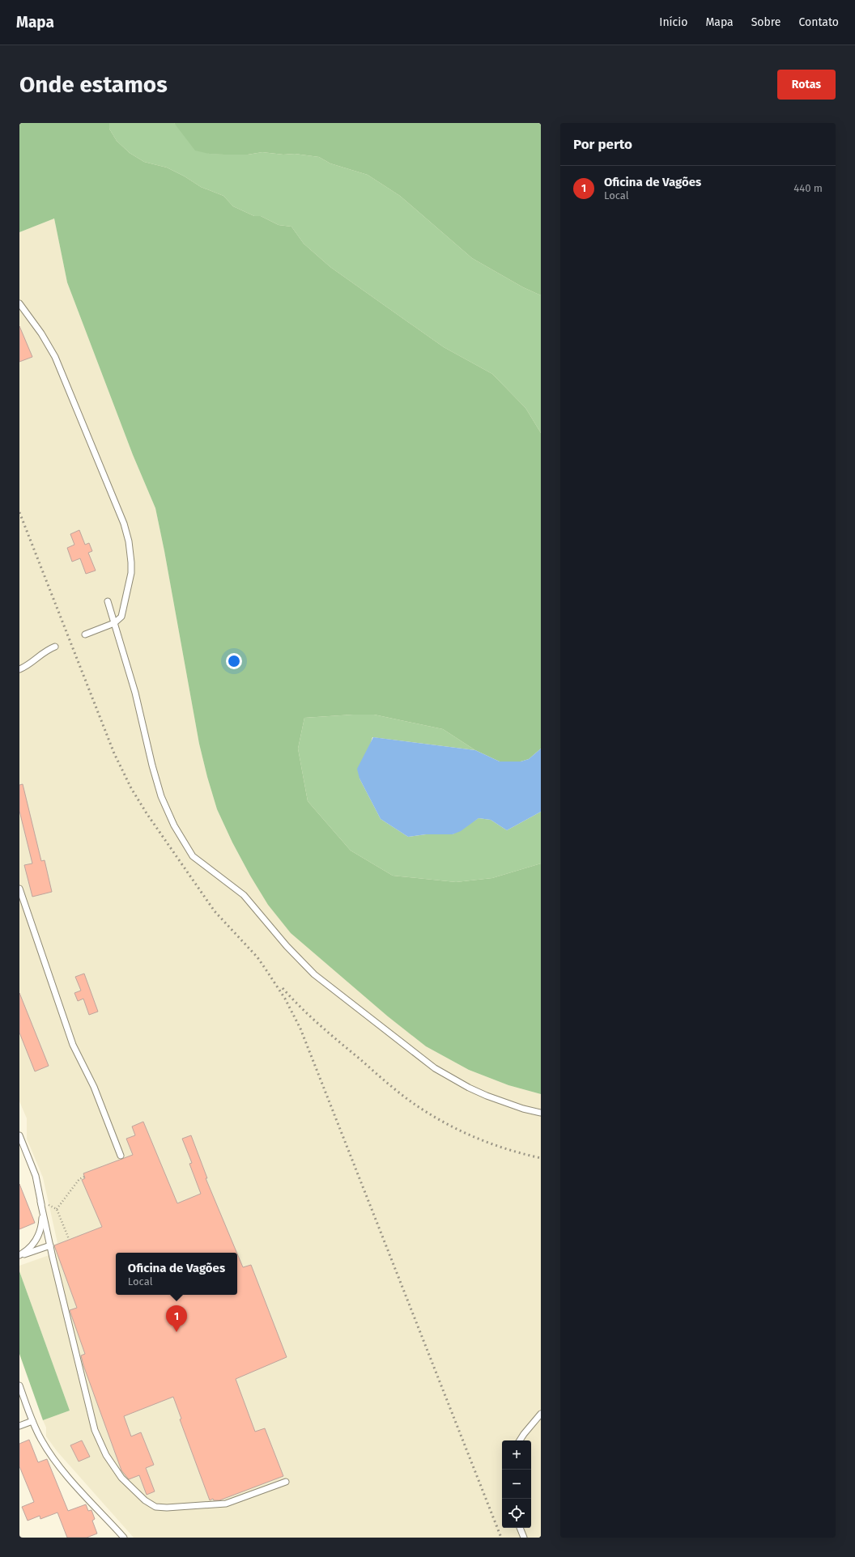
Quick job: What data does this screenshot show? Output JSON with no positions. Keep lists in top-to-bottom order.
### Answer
{
  "page": {
    "header": "Mapa",
    "nav": [
      "Início",
      "Mapa",
      "Sobre",
      "Contato"
    ],
    "buttons": "Rotas",
    "title": "Onde estamos",
    "heading": "Por perto",
    "list": [
      {
        "mark": "1",
        "name": "Oficina de Vagões",
        "note": "Local",
        "value": "440 m"
      }
    ],
    "popup": ["Oficina de Vagões", "Local"],
    "pins": "1",
    "map_buttons": ["+", "−"]
  }
}
